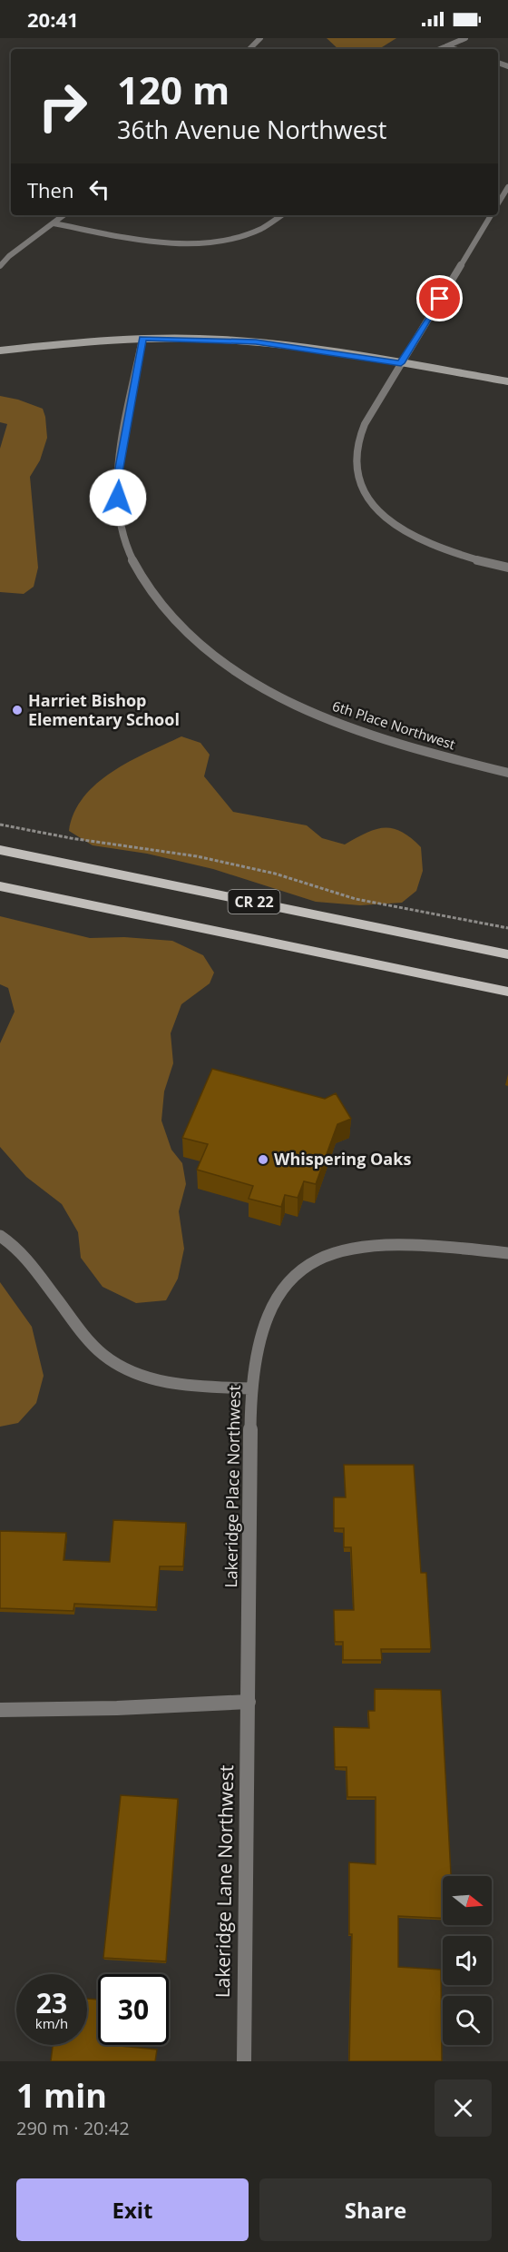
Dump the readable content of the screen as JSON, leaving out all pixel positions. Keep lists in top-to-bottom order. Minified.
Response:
{"streets":{"main road":["CR 22"],"street":["6th Place Northwest","Lakeridge Place Northwest","Lakeridge Lane Northwest"]},"crossings":[["Lakeridge Place Northwest","Lakeridge Lane Northwest"]],"places":["Harriet Bishop Elementary School","Whispering Oaks"],"north":"right","page":{"status":"20:41","turn":["120 m","36th Avenue Northwest"],"then":"Then","speed":"23 km/h","limit":"30","heading":["1 min","290 m · 20:42"],"buttons":["Exit","Share"]}}
